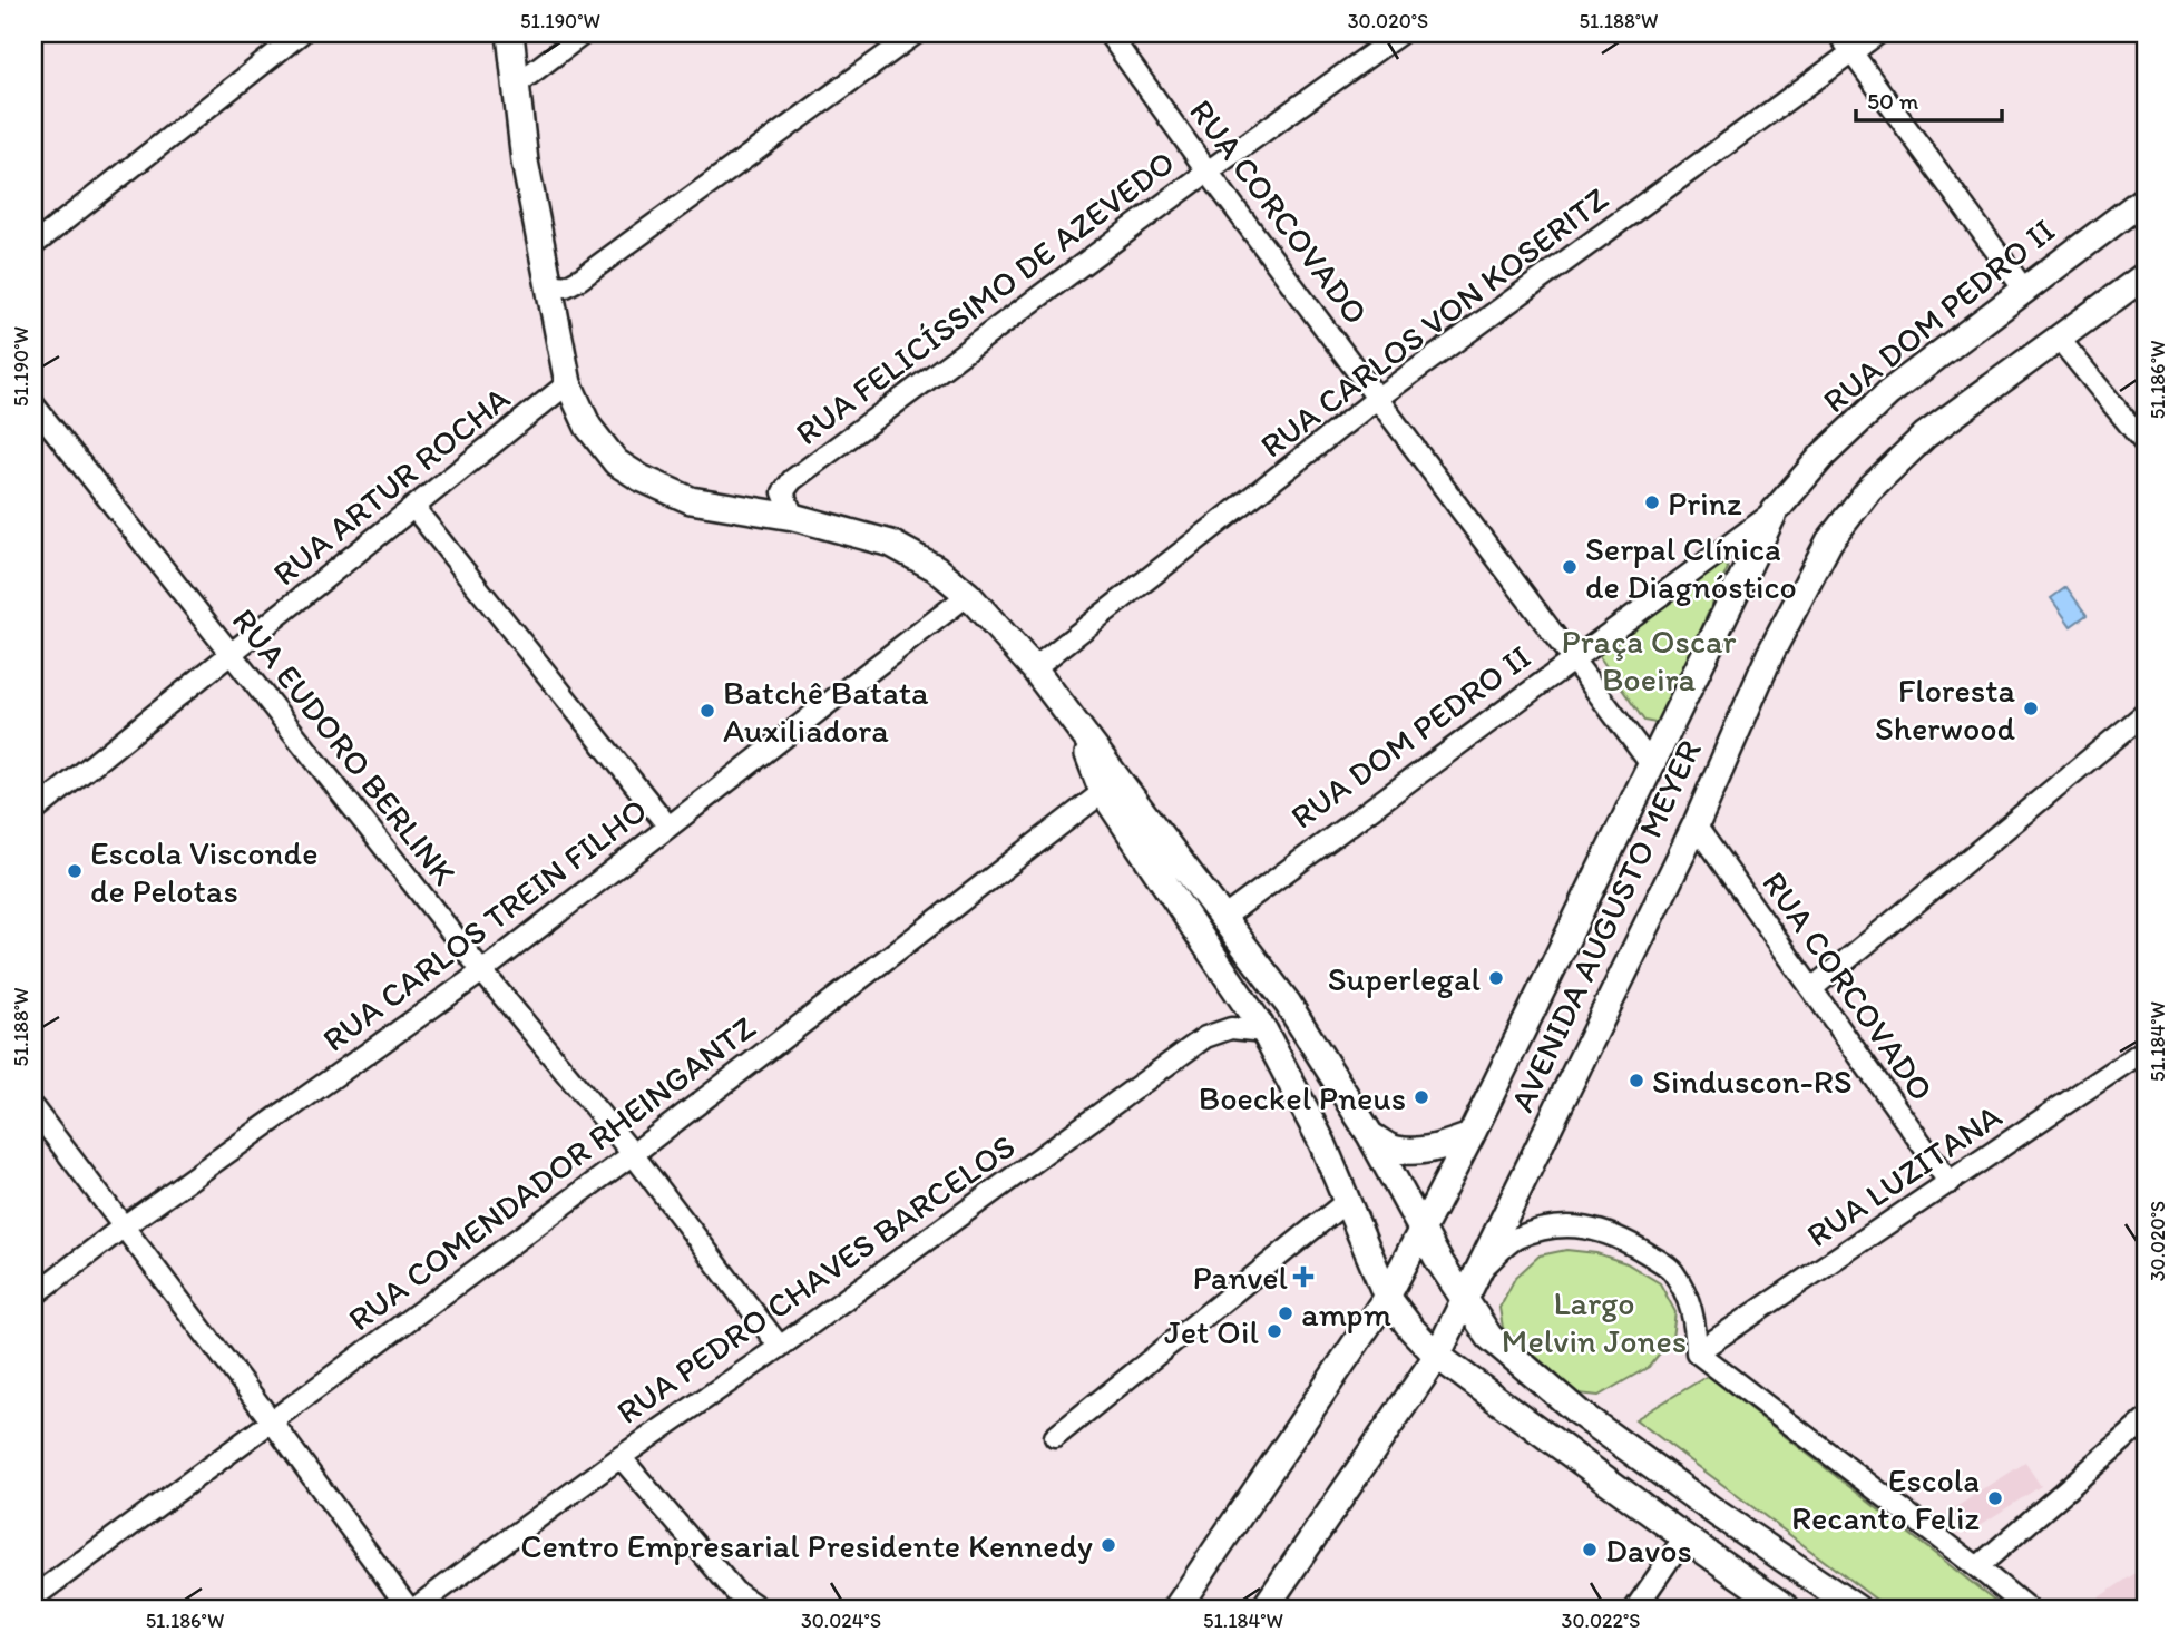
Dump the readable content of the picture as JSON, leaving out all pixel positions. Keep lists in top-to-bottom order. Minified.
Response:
{"streets":{"main road":["RUA DOM PEDRO II","AVENIDA AUGUSTO MEYER"],"street":["RUA CORCOVADO","RUA FELICÍSSIMO DE AZEVEDO","RUA CARLOS VON KOSERITZ","RUA ARTUR ROCHA","RUA EUDORO BERLINK","RUA CARLOS TREIN FILHO","RUA COMENDADOR RHEINGANTZ","RUA LUZITANA","RUA PEDRO CHAVES BARCELOS"]},"crossings":[["RUA CORCOVADO","RUA FELICÍSSIMO DE AZEVEDO"],["RUA CORCOVADO","RUA DOM PEDRO II"],["RUA CORCOVADO","RUA CARLOS VON KOSERITZ"],["RUA CORCOVADO","AVENIDA AUGUSTO MEYER"],["RUA CORCOVADO","RUA LUZITANA"],["RUA DOM PEDRO II","AVENIDA AUGUSTO MEYER"],["RUA ARTUR ROCHA","RUA EUDORO BERLINK"],["RUA EUDORO BERLINK","RUA CARLOS TREIN FILHO"],["RUA EUDORO BERLINK","RUA COMENDADOR RHEINGANTZ"],["RUA EUDORO BERLINK","RUA PEDRO CHAVES BARCELOS"]],"parks":["Praça Oscar Boeira","Largo Melvin Jones"],"places":{"other":["Prinz","Serpal Clínica de Diagnóstico","Floresta Sherwood","Batchê Batata Auxiliadora","Escola Visconde de Pelotas","Superlegal","Sinduscon-RS","Boeckel Pneus","ampm","Jet Oil","Escola Recanto Feliz","Centro Empresarial Presidente Kennedy","Davos"],"health":["Panvel"]},"scale_bar":"50 m","coordinates":["51.190°W","30.020°S","51.188°W","51.186°W","51.184°W","30.024°S","30.022°S"]}
